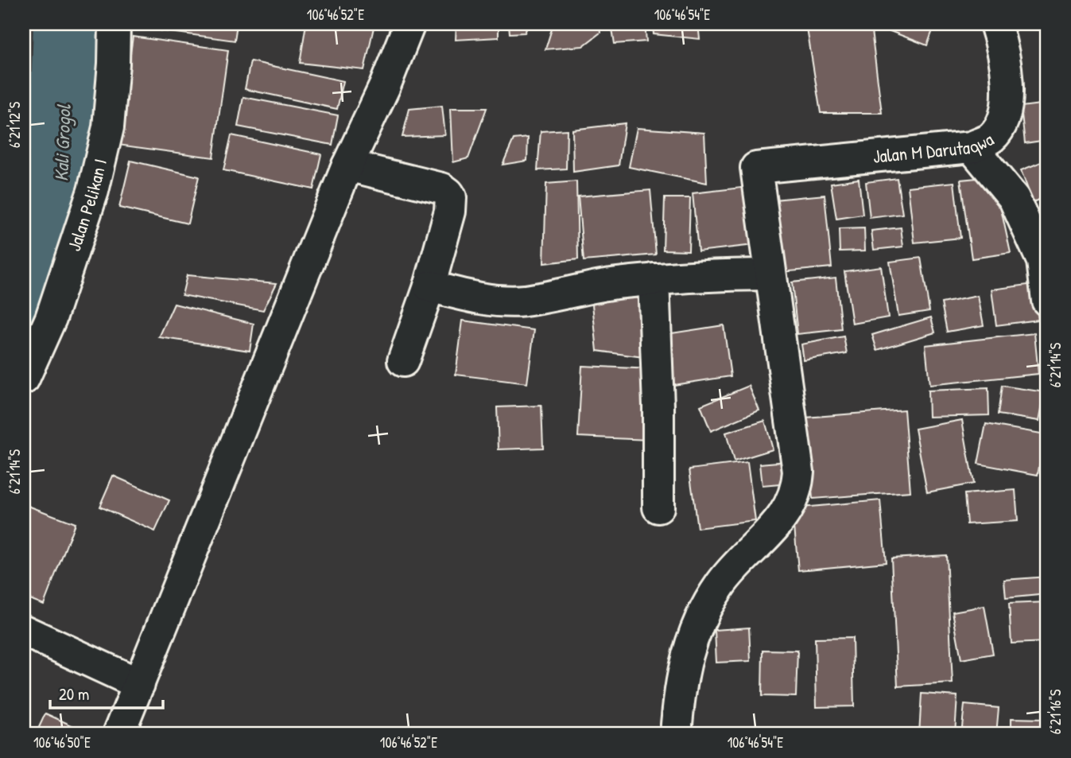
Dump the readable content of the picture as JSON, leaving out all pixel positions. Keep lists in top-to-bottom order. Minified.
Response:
{"streets":{"street":["Jalan M Darutaqwa","Jalan Pelikan I"]},"water":["Kali Grogol"],"scale_bar":"20 m","coordinates":["106°46'52\"E","106°46'54\"E","6°21'12\"S","6°21'14\"S","6°21'16\"S","106°46'50\"E"]}
